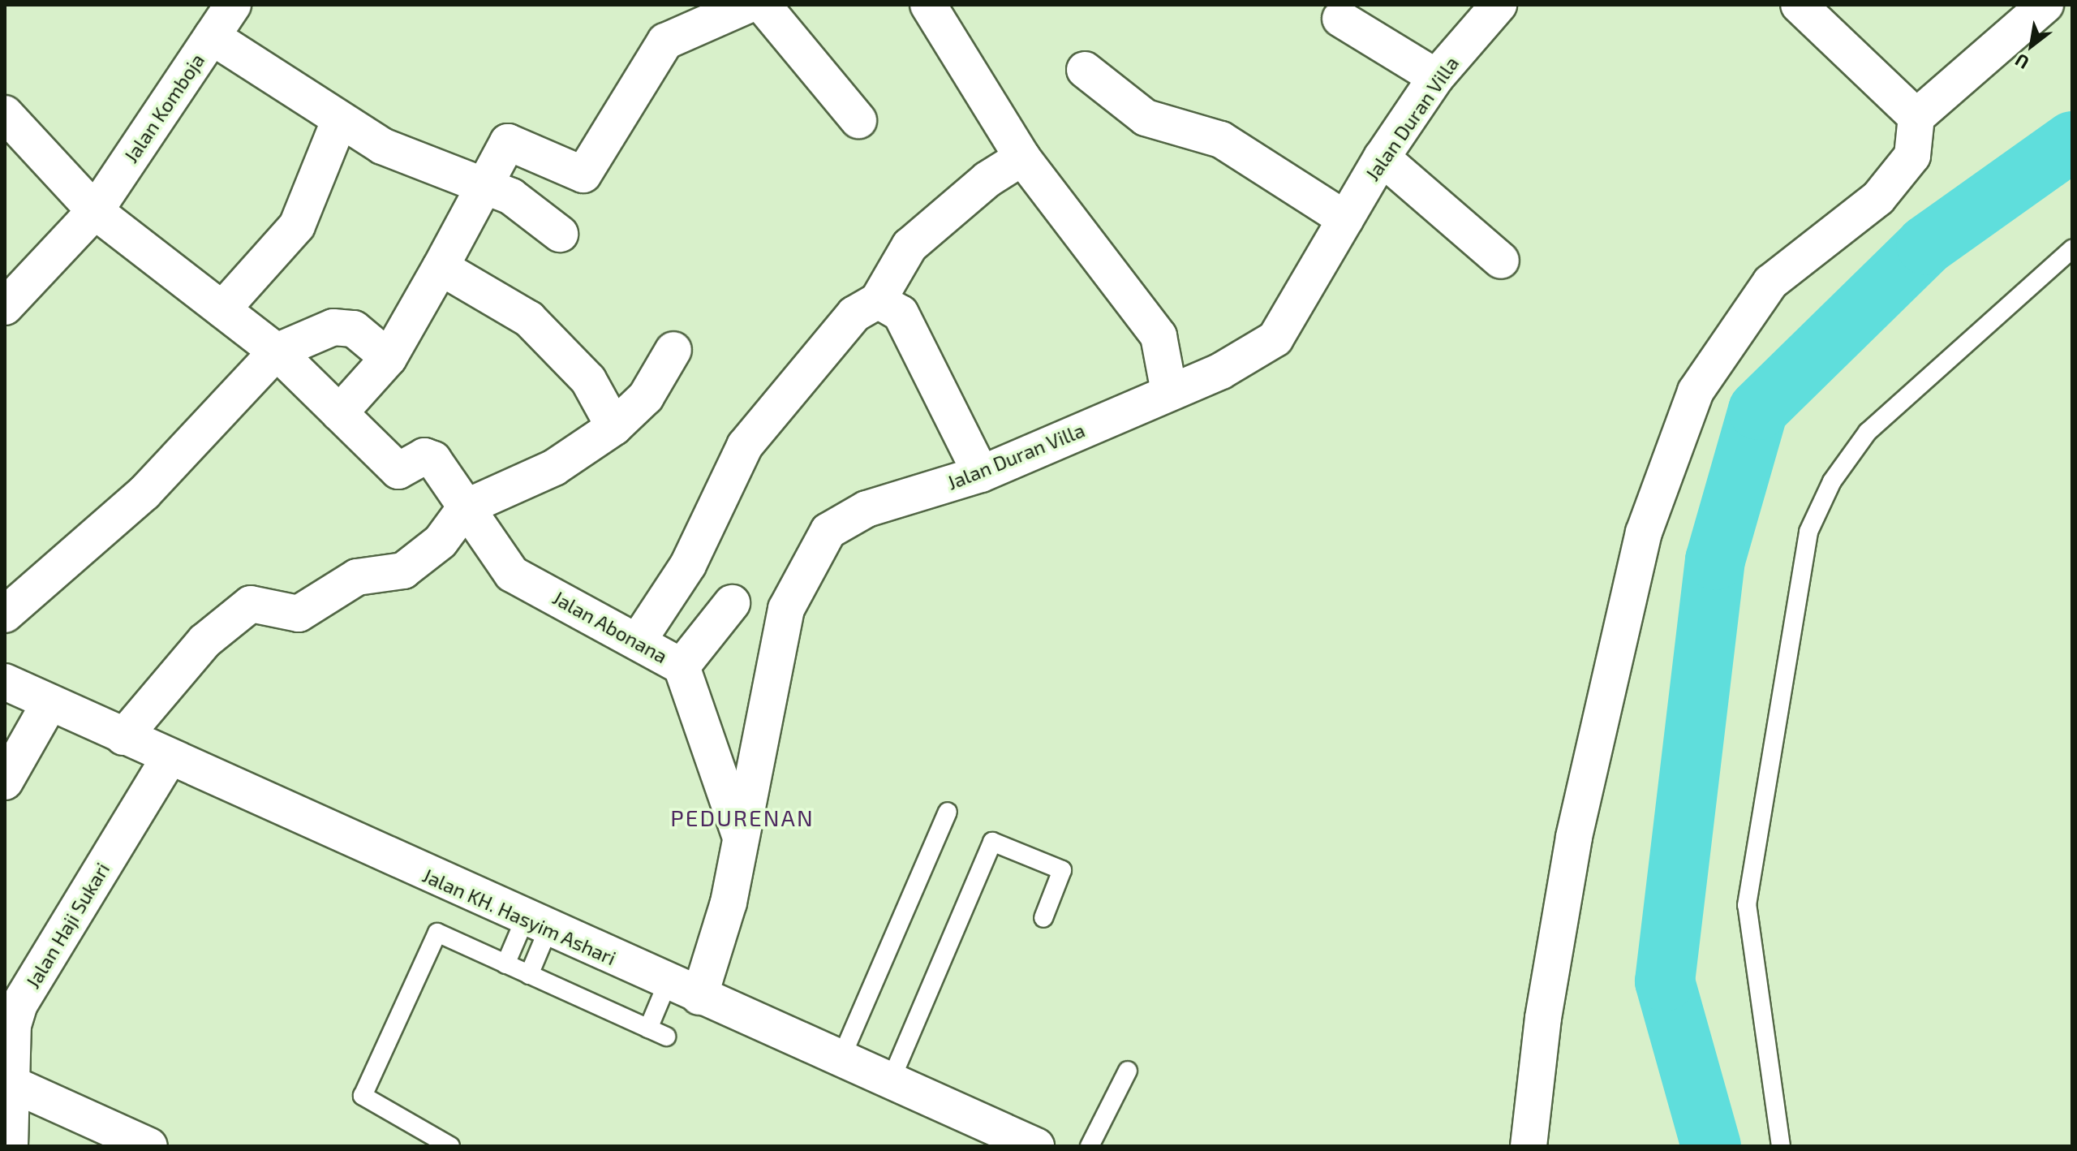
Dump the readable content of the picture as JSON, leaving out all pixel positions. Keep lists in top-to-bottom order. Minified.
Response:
{"streets":{"street":["Jalan Komboja","Jalan Duran Villa","Jalan Abonana","Jalan KH. Hasyim Ashari","Jalan Haji Sukari"]},"crossings":[["Jalan Duran Villa","Jalan Abonana"],["Jalan Duran Villa","Jalan KH. Hasyim Ashari"],["Jalan KH. Hasyim Ashari","Jalan Haji Sukari"]],"districts":["PEDURENAN"],"north":"bottom left"}
